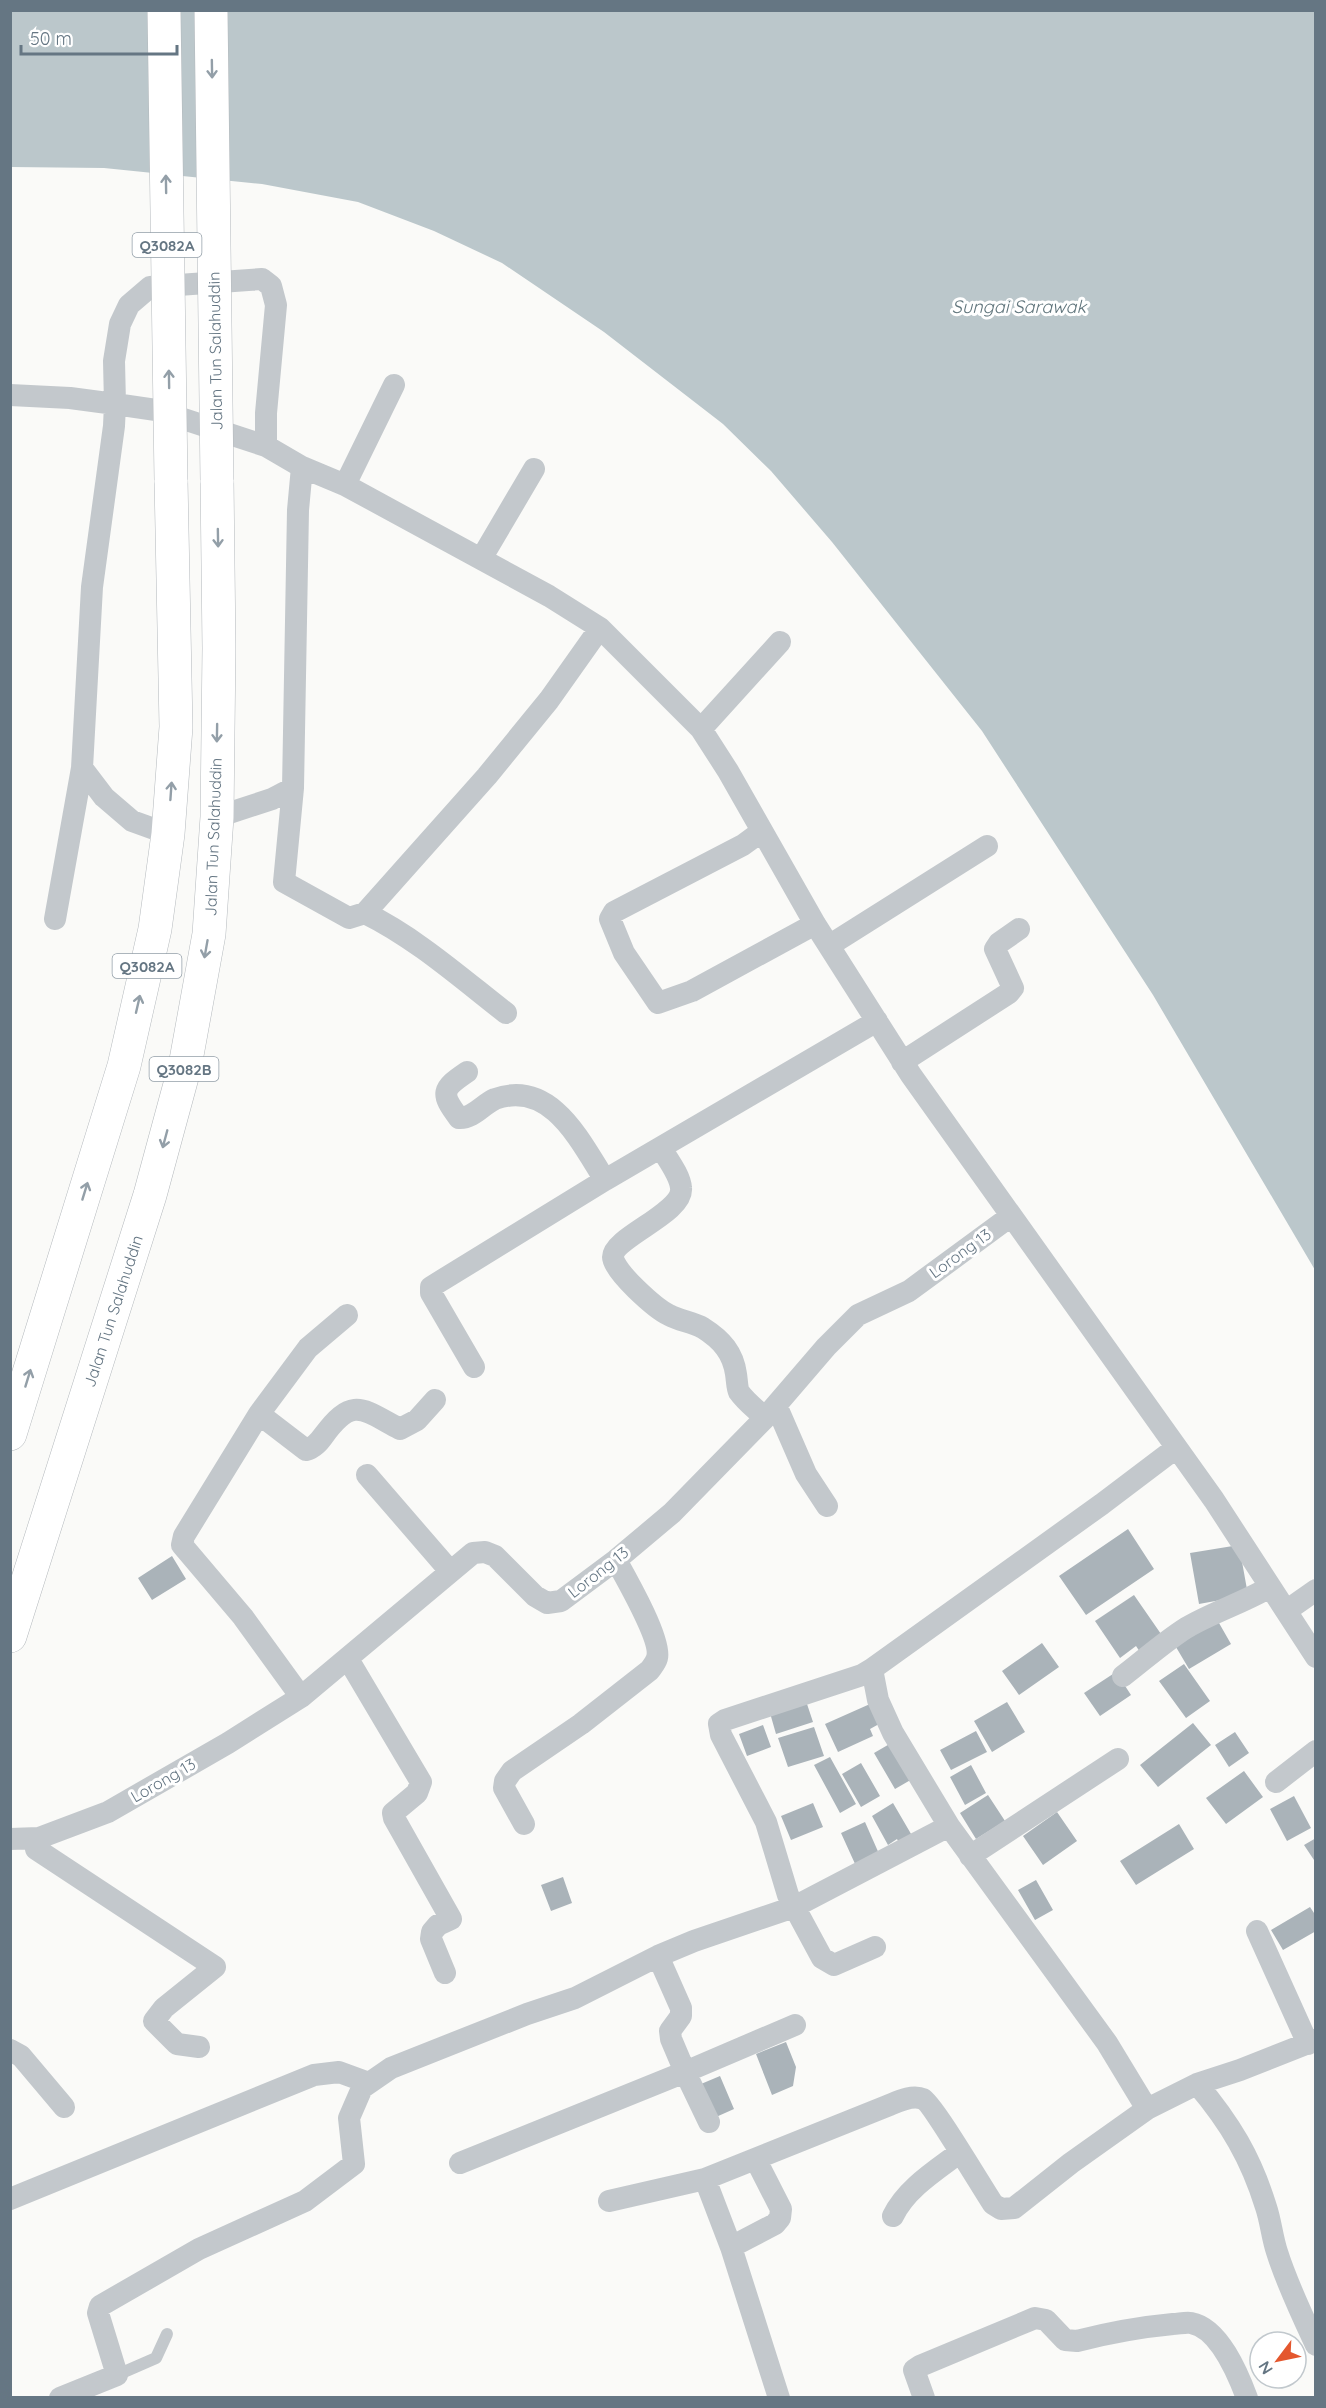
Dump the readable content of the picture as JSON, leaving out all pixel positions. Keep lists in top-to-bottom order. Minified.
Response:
{"streets":{"highway":["Q3082A","Jalan Tun Salahuddin","Q3082B"],"street":["Lorong 13"]},"water":["Sungai Sarawak"],"scale_bar":"50 m","north":"bottom left"}
